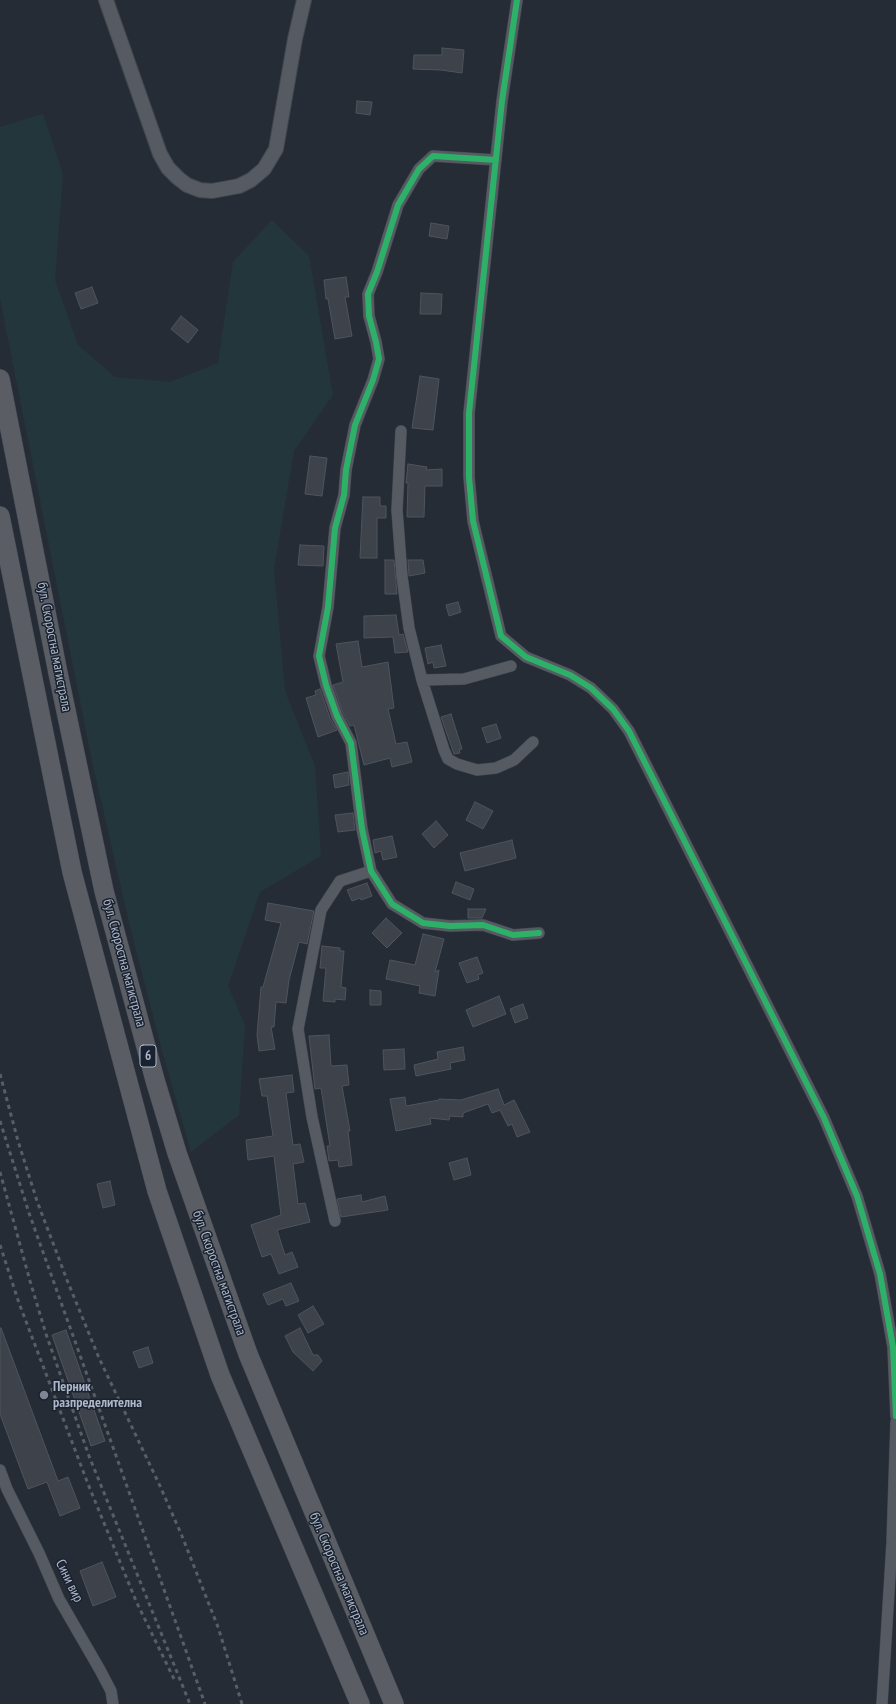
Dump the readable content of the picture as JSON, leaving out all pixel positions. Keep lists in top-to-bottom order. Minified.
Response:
{"streets":{"highway":["бул. Скоростна магистрала","6"],"street":["Сини вир"]},"places":["Перник разпределителна"]}
